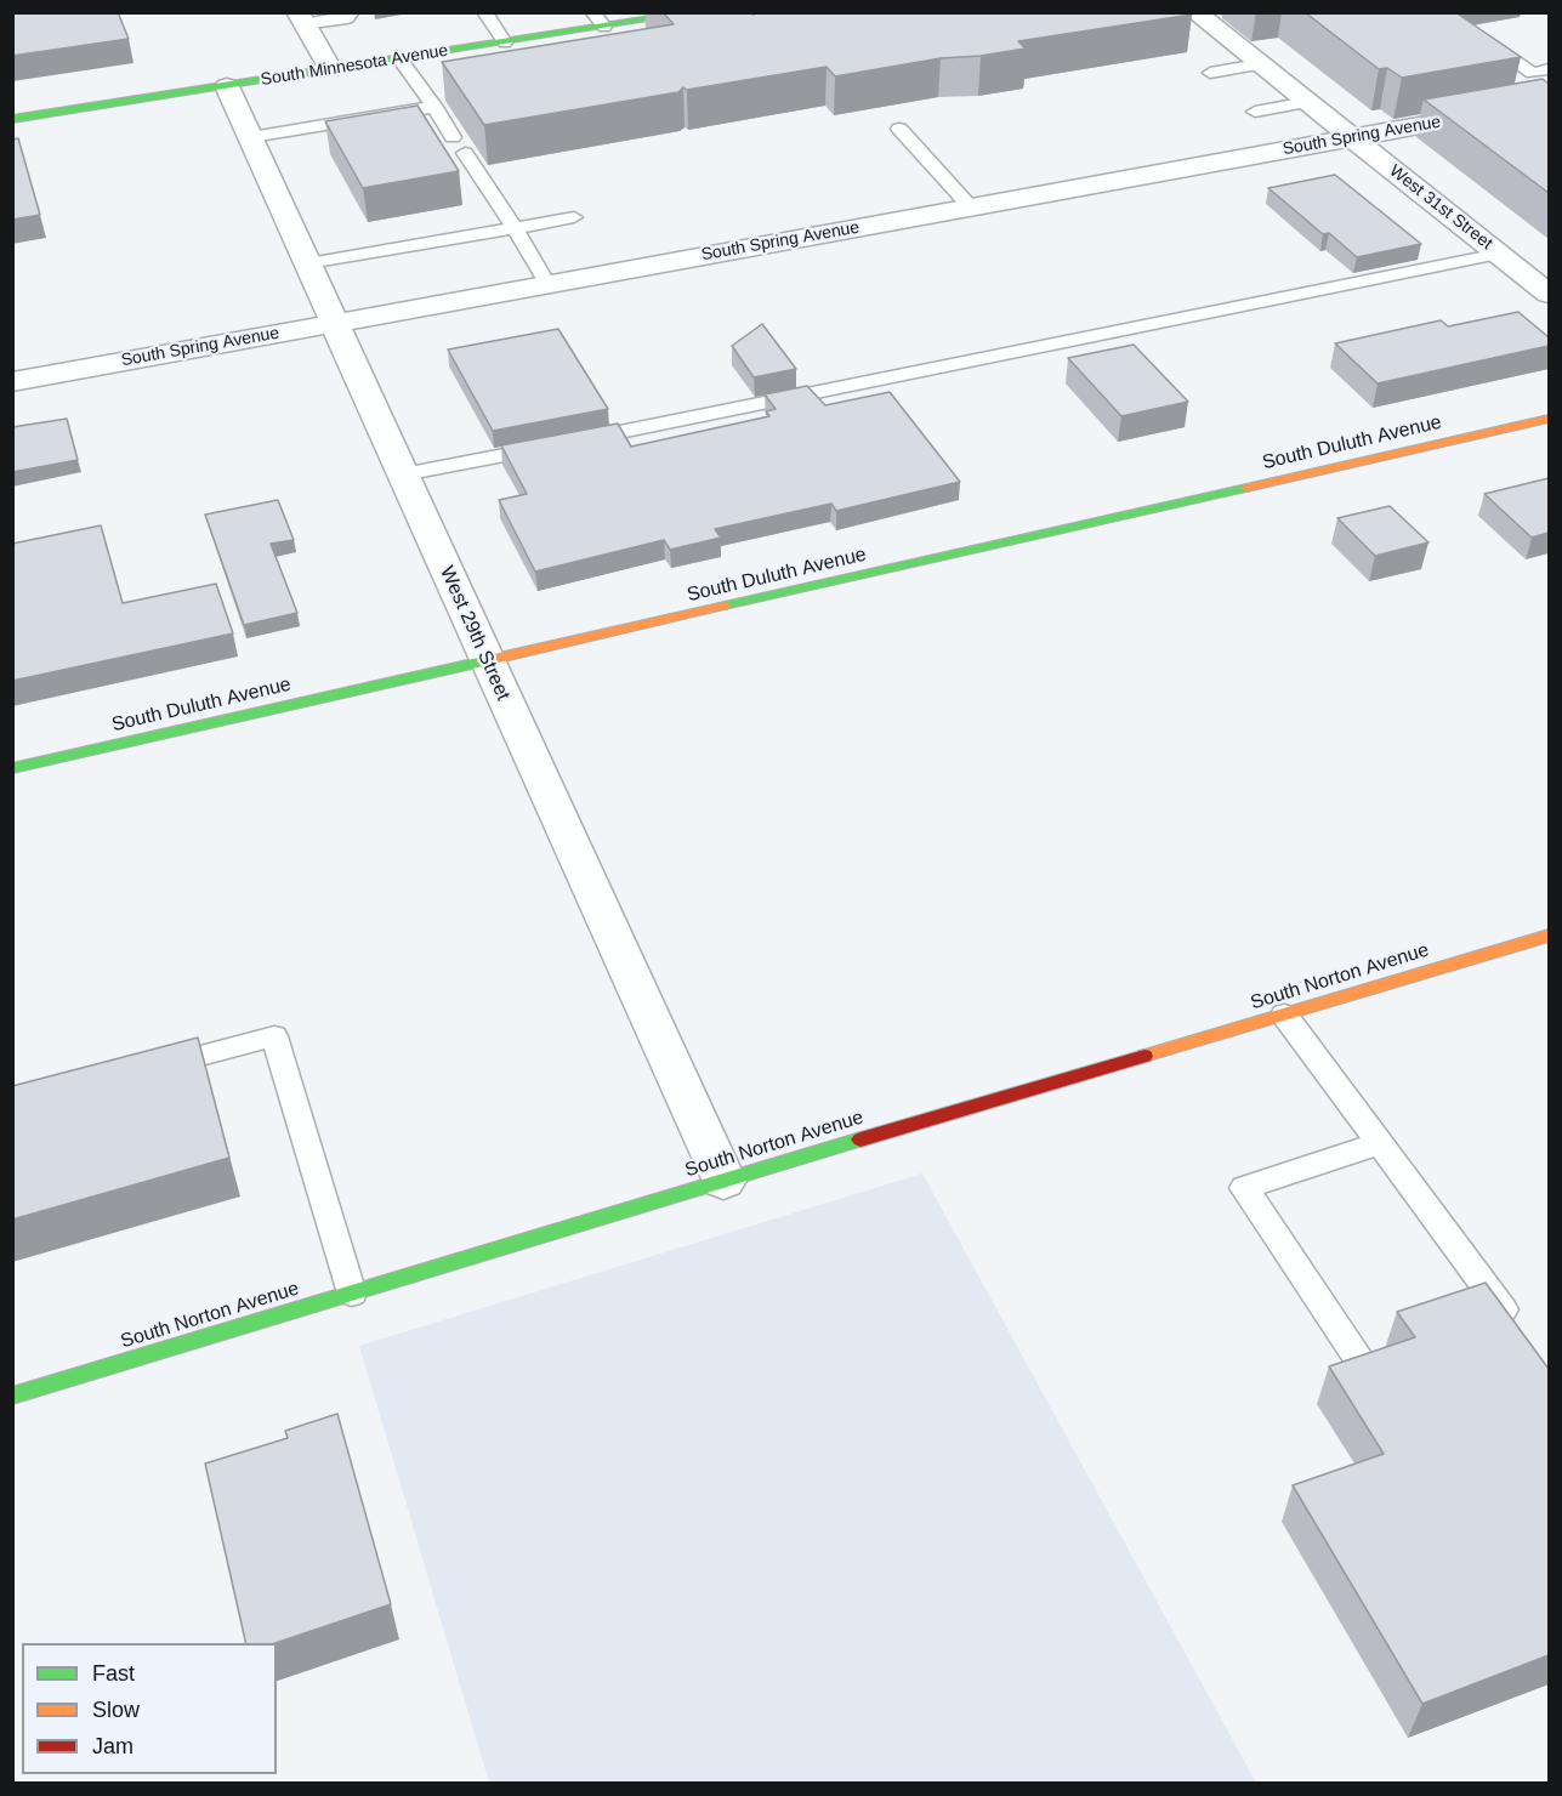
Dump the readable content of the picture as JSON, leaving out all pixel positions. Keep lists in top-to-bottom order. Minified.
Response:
{"streets":{"street":["South Minnesota Avenue","South Spring Avenue","West 31st Street","South Duluth Avenue","West 29th Street","South Norton Avenue"]},"crossings":[["South Minnesota Avenue","West 29th Street"],["South Spring Avenue","West 31st Street"],["South Spring Avenue","West 29th Street"],["South Duluth Avenue","West 29th Street"],["West 29th Street","South Norton Avenue"]],"legend":["Fast","Slow","Jam"]}
